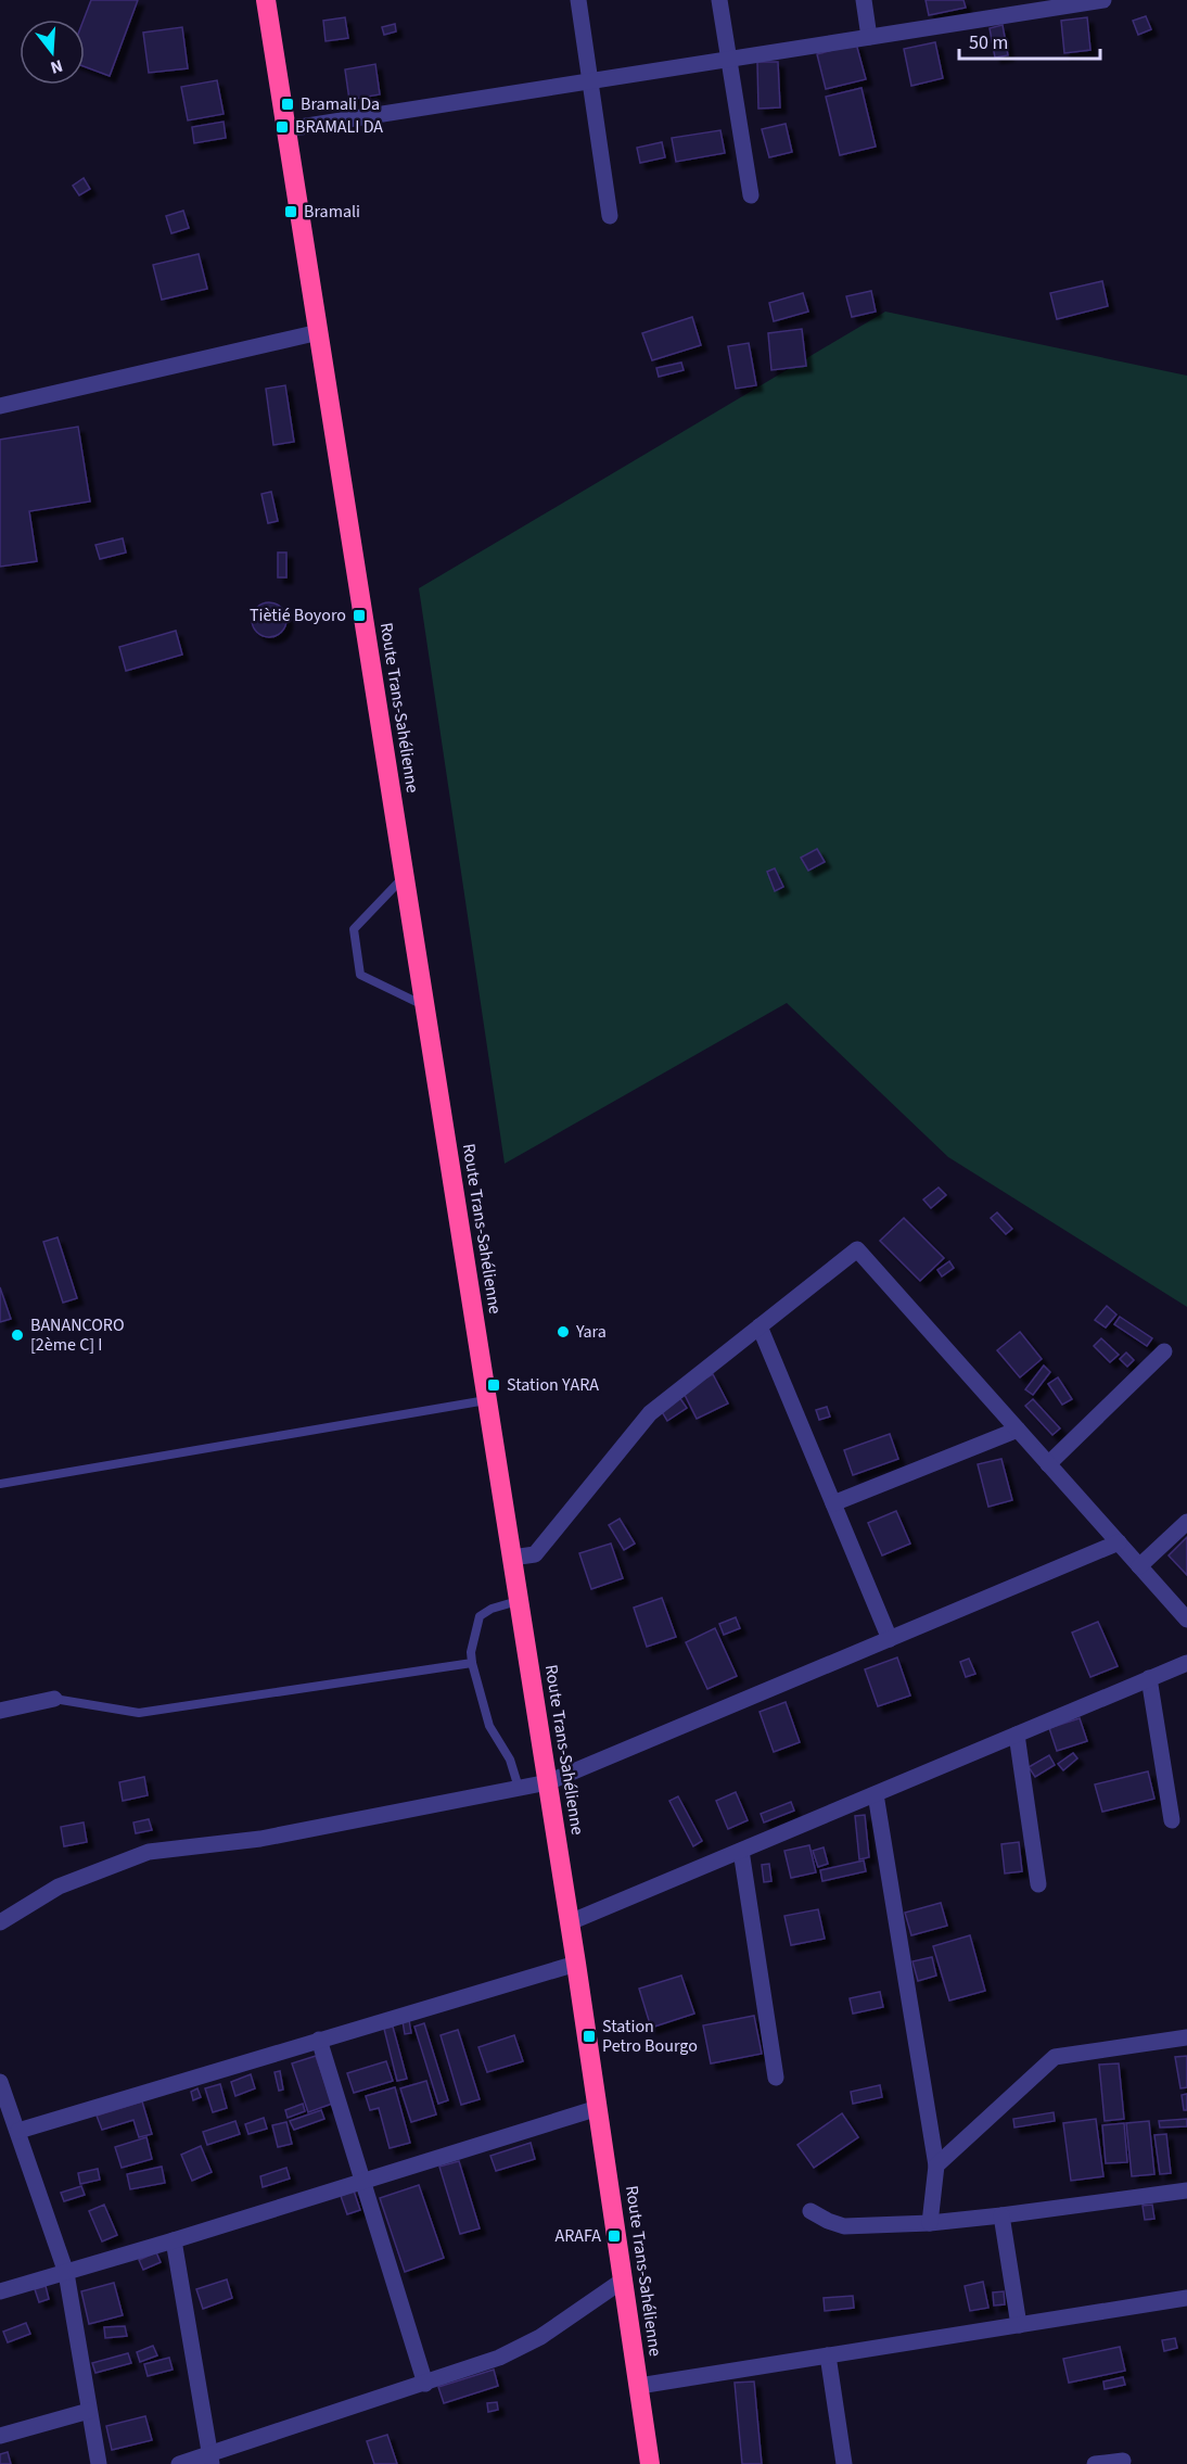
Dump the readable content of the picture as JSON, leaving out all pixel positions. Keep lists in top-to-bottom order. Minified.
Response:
{"streets":{"highway":["Route Trans-Sahélienne"]},"places":{"transit":["Bramali Da","BRAMALI DA","Bramali","Tiètié Boyoro","Station YARA","Station Petro Bourgo","ARAFA"],"other":["Yara","BANANCORO [2ème C] I"]},"scale_bar":"50 m","north":"bottom"}
